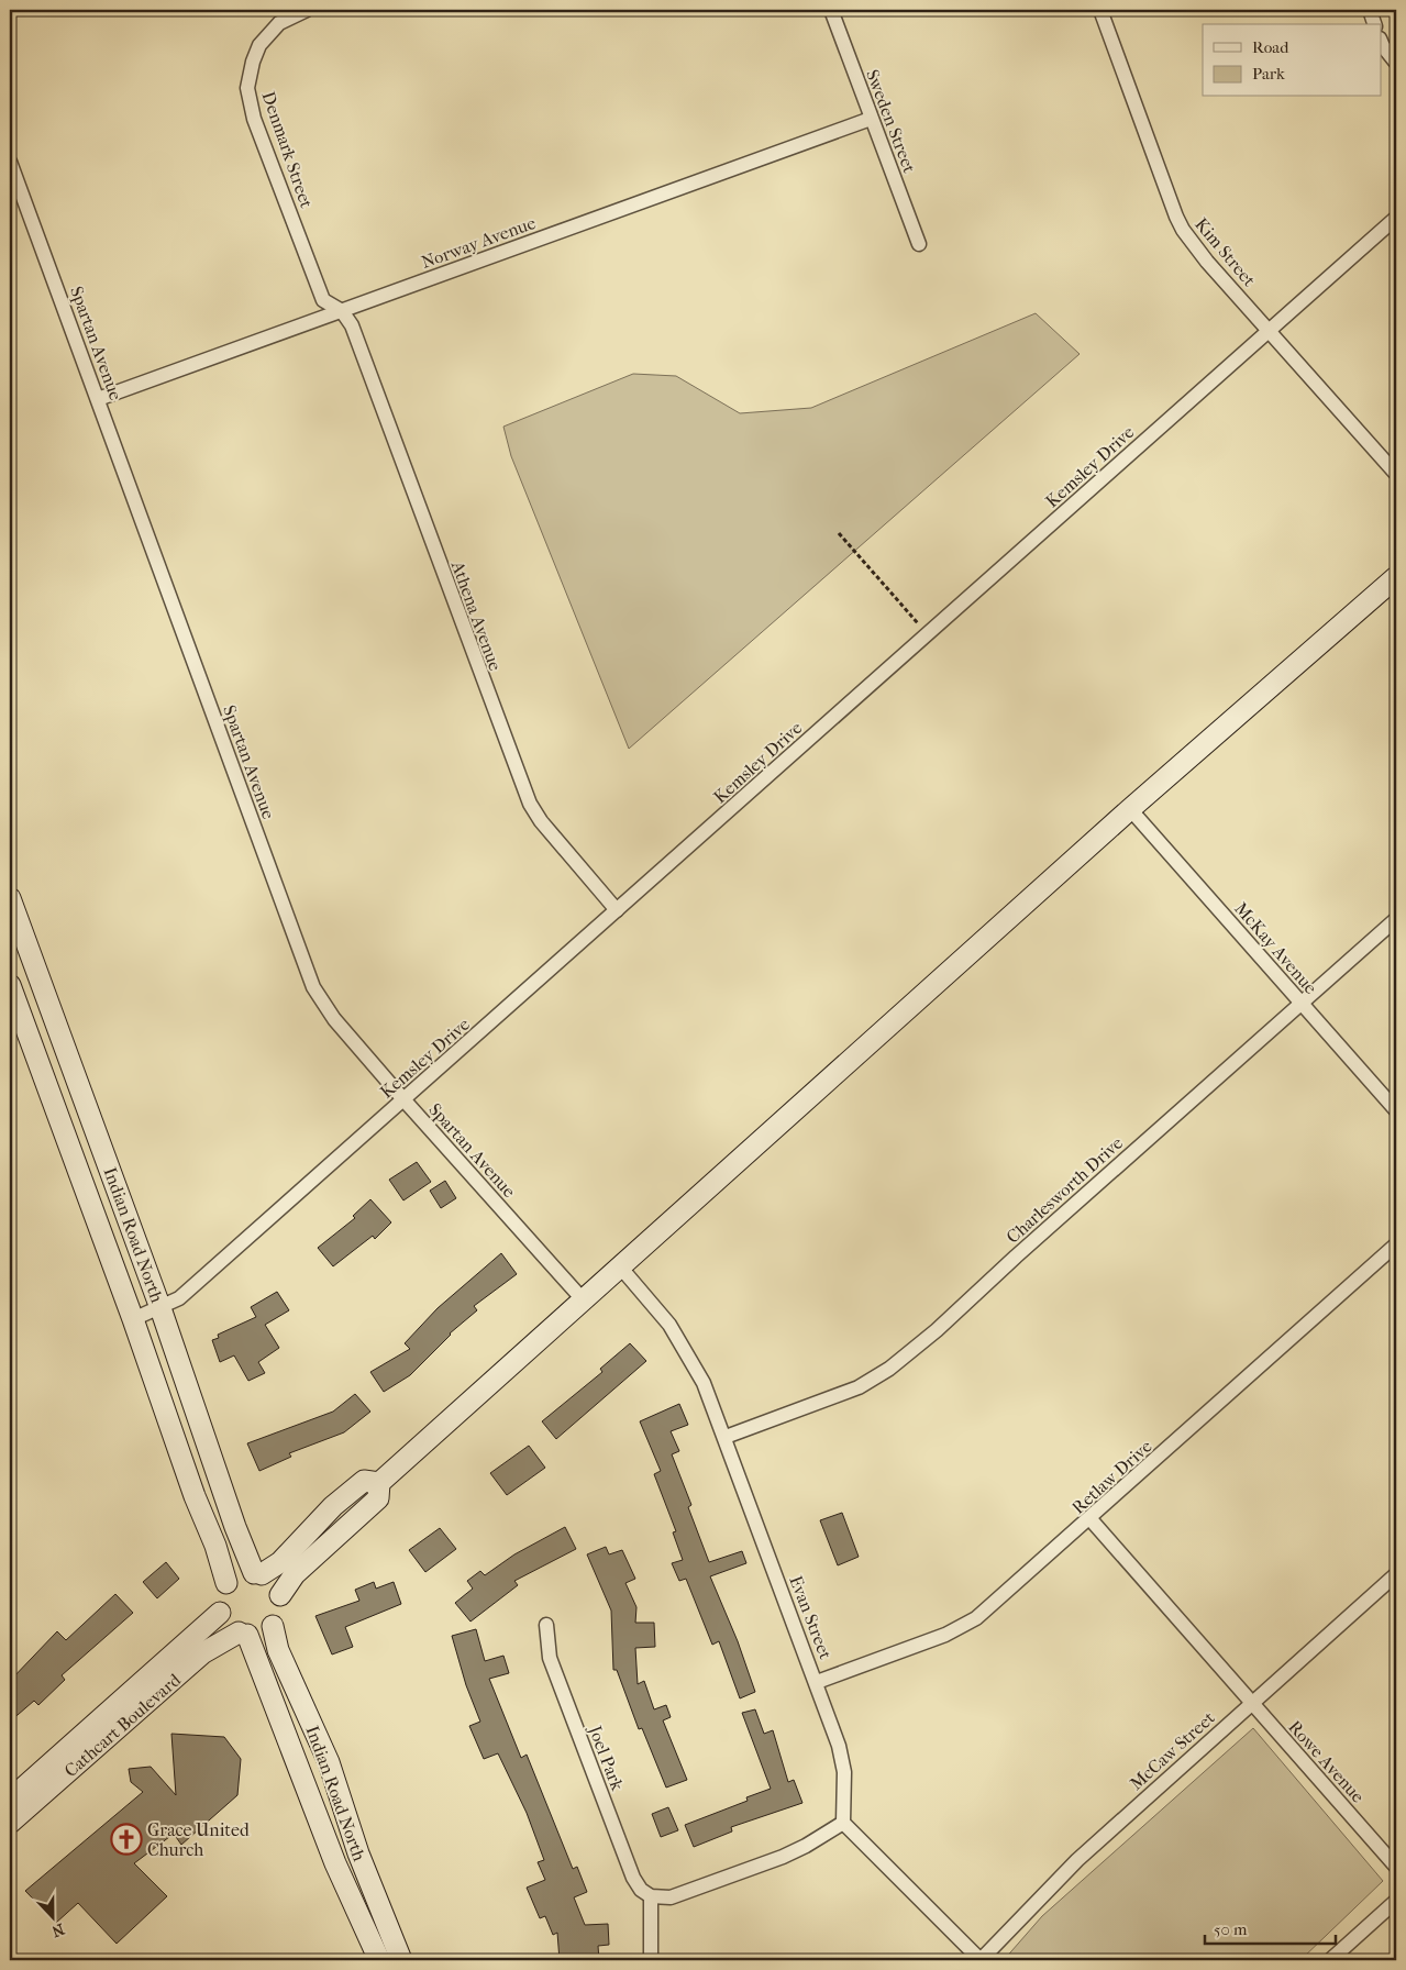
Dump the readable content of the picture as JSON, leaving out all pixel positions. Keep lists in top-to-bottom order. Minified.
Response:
{"streets":{"main road":["Indian Road North","Cathcart Boulevard"],"street":["Sweden Street","Denmark Street","Norway Avenue","Kim Street","Spartan Avenue","Kemsley Drive","Athena Avenue","McKay Avenue","Charlesworth Drive","Retlaw Drive","Evan Street","McCaw Street","Joel Park","Rowe Avenue"]},"crossings":[["Sweden Street","Norway Avenue"],["Denmark Street","Norway Avenue"],["Denmark Street","Athena Avenue"],["Norway Avenue","Spartan Avenue"],["Norway Avenue","Athena Avenue"],["Kim Street","Kemsley Drive"],["Spartan Avenue","Kemsley Drive"],["Kemsley Drive","Athena Avenue"],["Kemsley Drive","Indian Road North"],["McKay Avenue","Charlesworth Drive"],["Charlesworth Drive","Evan Street"],["Indian Road North","Cathcart Boulevard"],["Retlaw Drive","Evan Street"],["Retlaw Drive","Rowe Avenue"],["McCaw Street","Rowe Avenue"]],"places":{"church":["Grace United Church"]},"legend":["Road","Park"],"scale_bar":"50 m","north":"bottom"}
